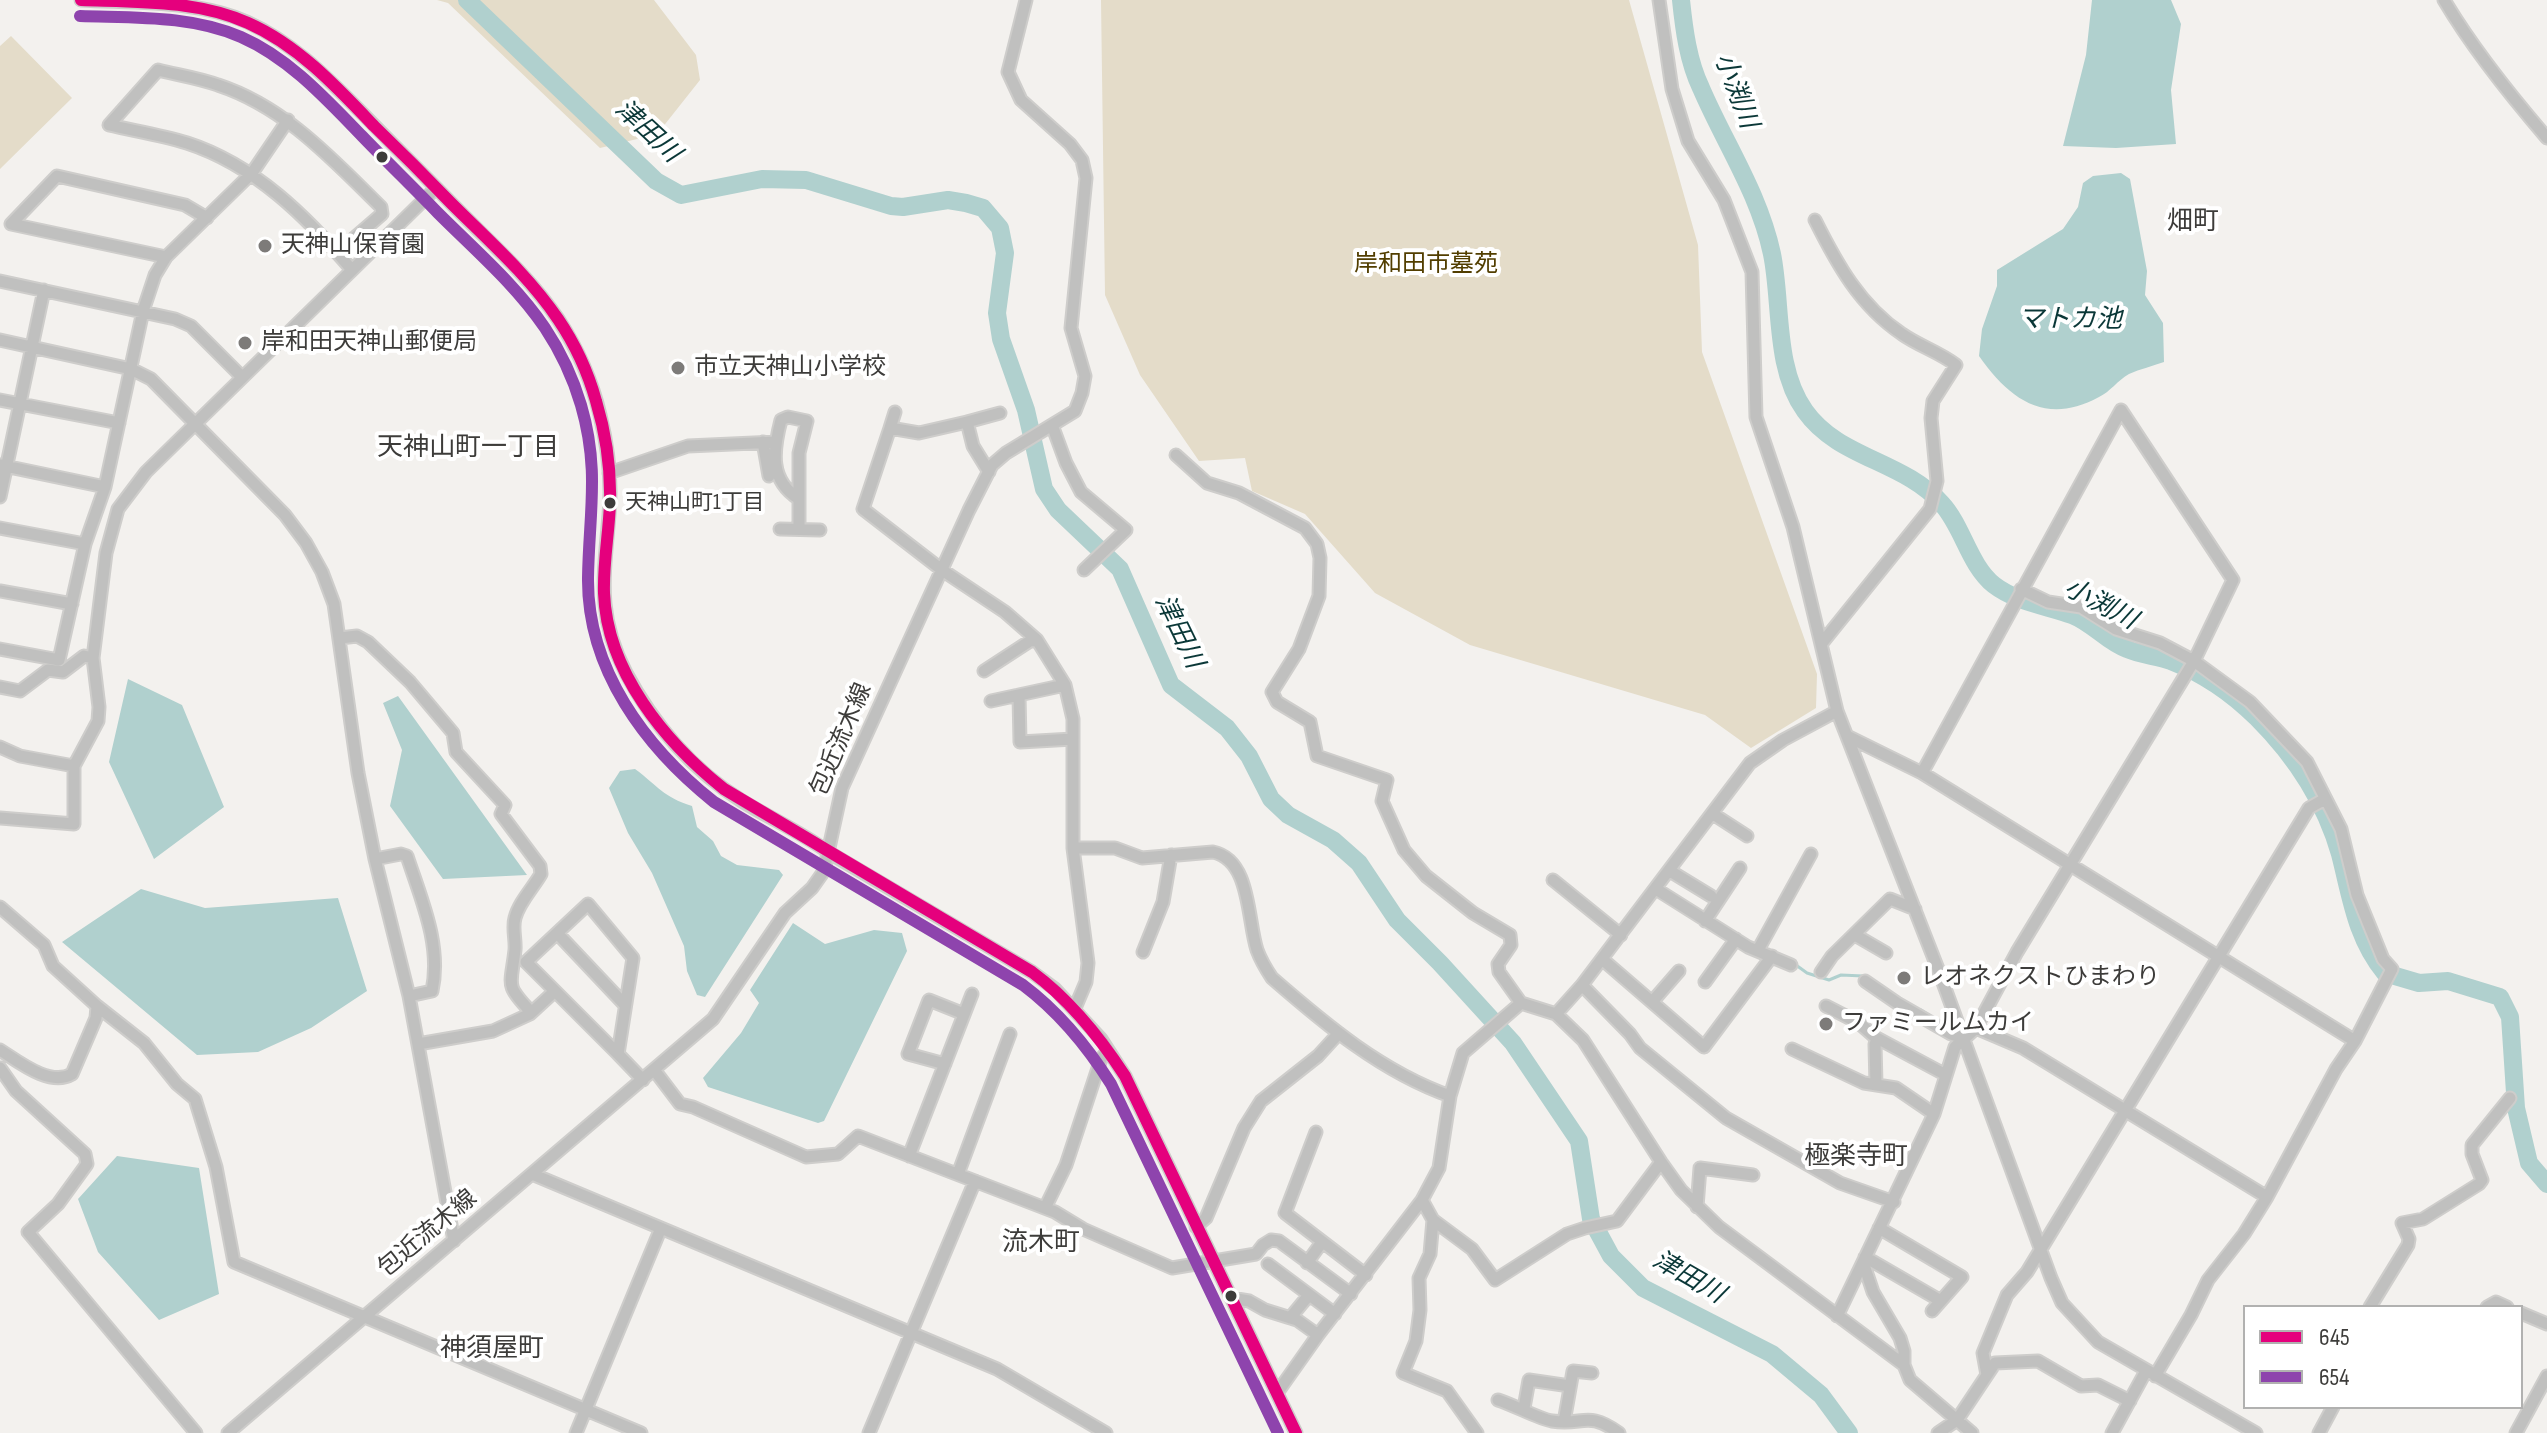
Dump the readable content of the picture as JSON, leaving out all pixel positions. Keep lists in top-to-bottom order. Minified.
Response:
{"streets":{"street":["包近流木線"]},"districts":["畑町","天神山町一丁目","極楽寺町","流木町","神須屋町"],"water":["小渕川","津田川","マトカ池"],"parks":["岸和田市墓苑"],"places":["天神山保育園","岸和田天神山郵便局","市立天神山小学校","天神山町1丁目","レオネクストひまわり","ファミールムカイ"],"lines":["transit line 645","transit line 654"],"legend":["645","654"]}
